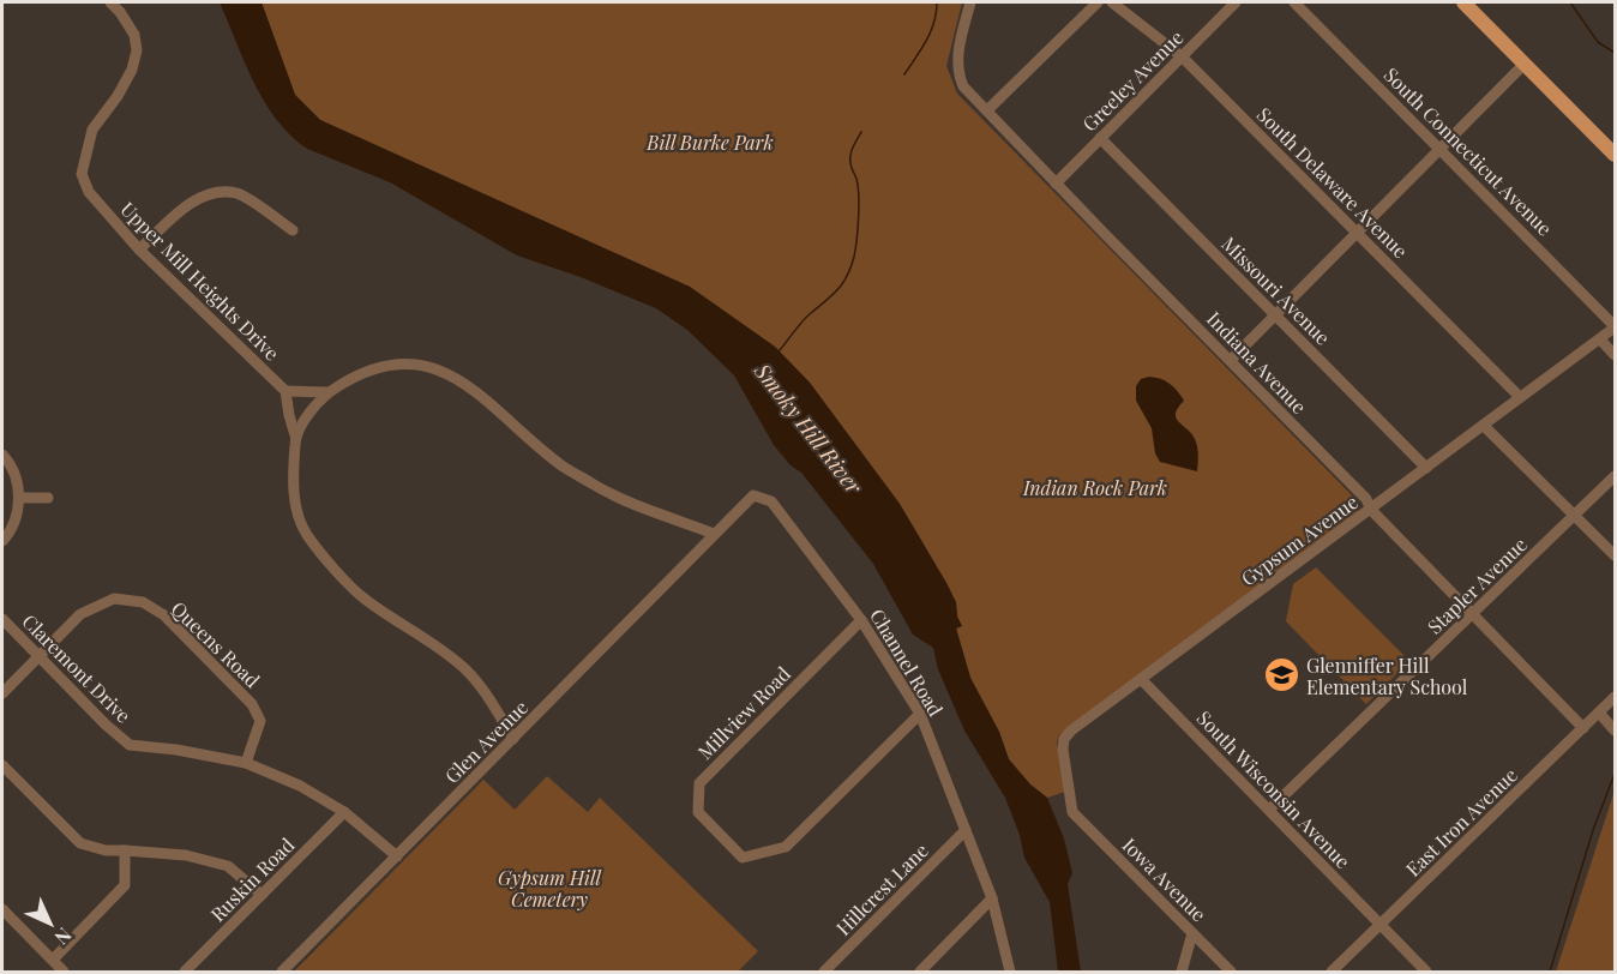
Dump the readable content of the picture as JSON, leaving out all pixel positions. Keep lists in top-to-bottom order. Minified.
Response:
{"streets":{"street":["Greeley Avenue","South Connecticut Avenue","South Delaware Avenue","Upper Mill Heights Drive","Missouri Avenue","Indiana Avenue","Gypsum Avenue","Stapler Avenue","Queens Road","Channel Road","Claremont Drive","Millview Road","Glen Avenue","South Wisconsin Avenue","East Iron Avenue","Ruskin Road","Iowa Avenue","Hillcrest Lane"]},"crossings":[["Greeley Avenue","South Delaware Avenue"],["Greeley Avenue","Missouri Avenue"],["Greeley Avenue","Indiana Avenue"],["South Connecticut Avenue","Gypsum Avenue"],["South Delaware Avenue","Gypsum Avenue"],["Missouri Avenue","Gypsum Avenue"],["Indiana Avenue","Gypsum Avenue"],["Indiana Avenue","Stapler Avenue"],["Indiana Avenue","East Iron Avenue"],["Gypsum Avenue","South Wisconsin Avenue"],["Gypsum Avenue","Iowa Avenue"],["Stapler Avenue","South Wisconsin Avenue"],["Queens Road","Claremont Drive"],["Channel Road","Millview Road"],["Channel Road","Glen Avenue"],["Channel Road","Hillcrest Lane"],["Claremont Drive","Glen Avenue"],["Claremont Drive","Ruskin Road"],["South Wisconsin Avenue","East Iron Avenue"]],"water":["Smoky Hill River"],"parks":["Bill Burke Park","Indian Rock Park","Gypsum Hill Cemetery"],"places":{"school or university":["Glenniffer Hill Elementary School"]},"north":"bottom right"}
